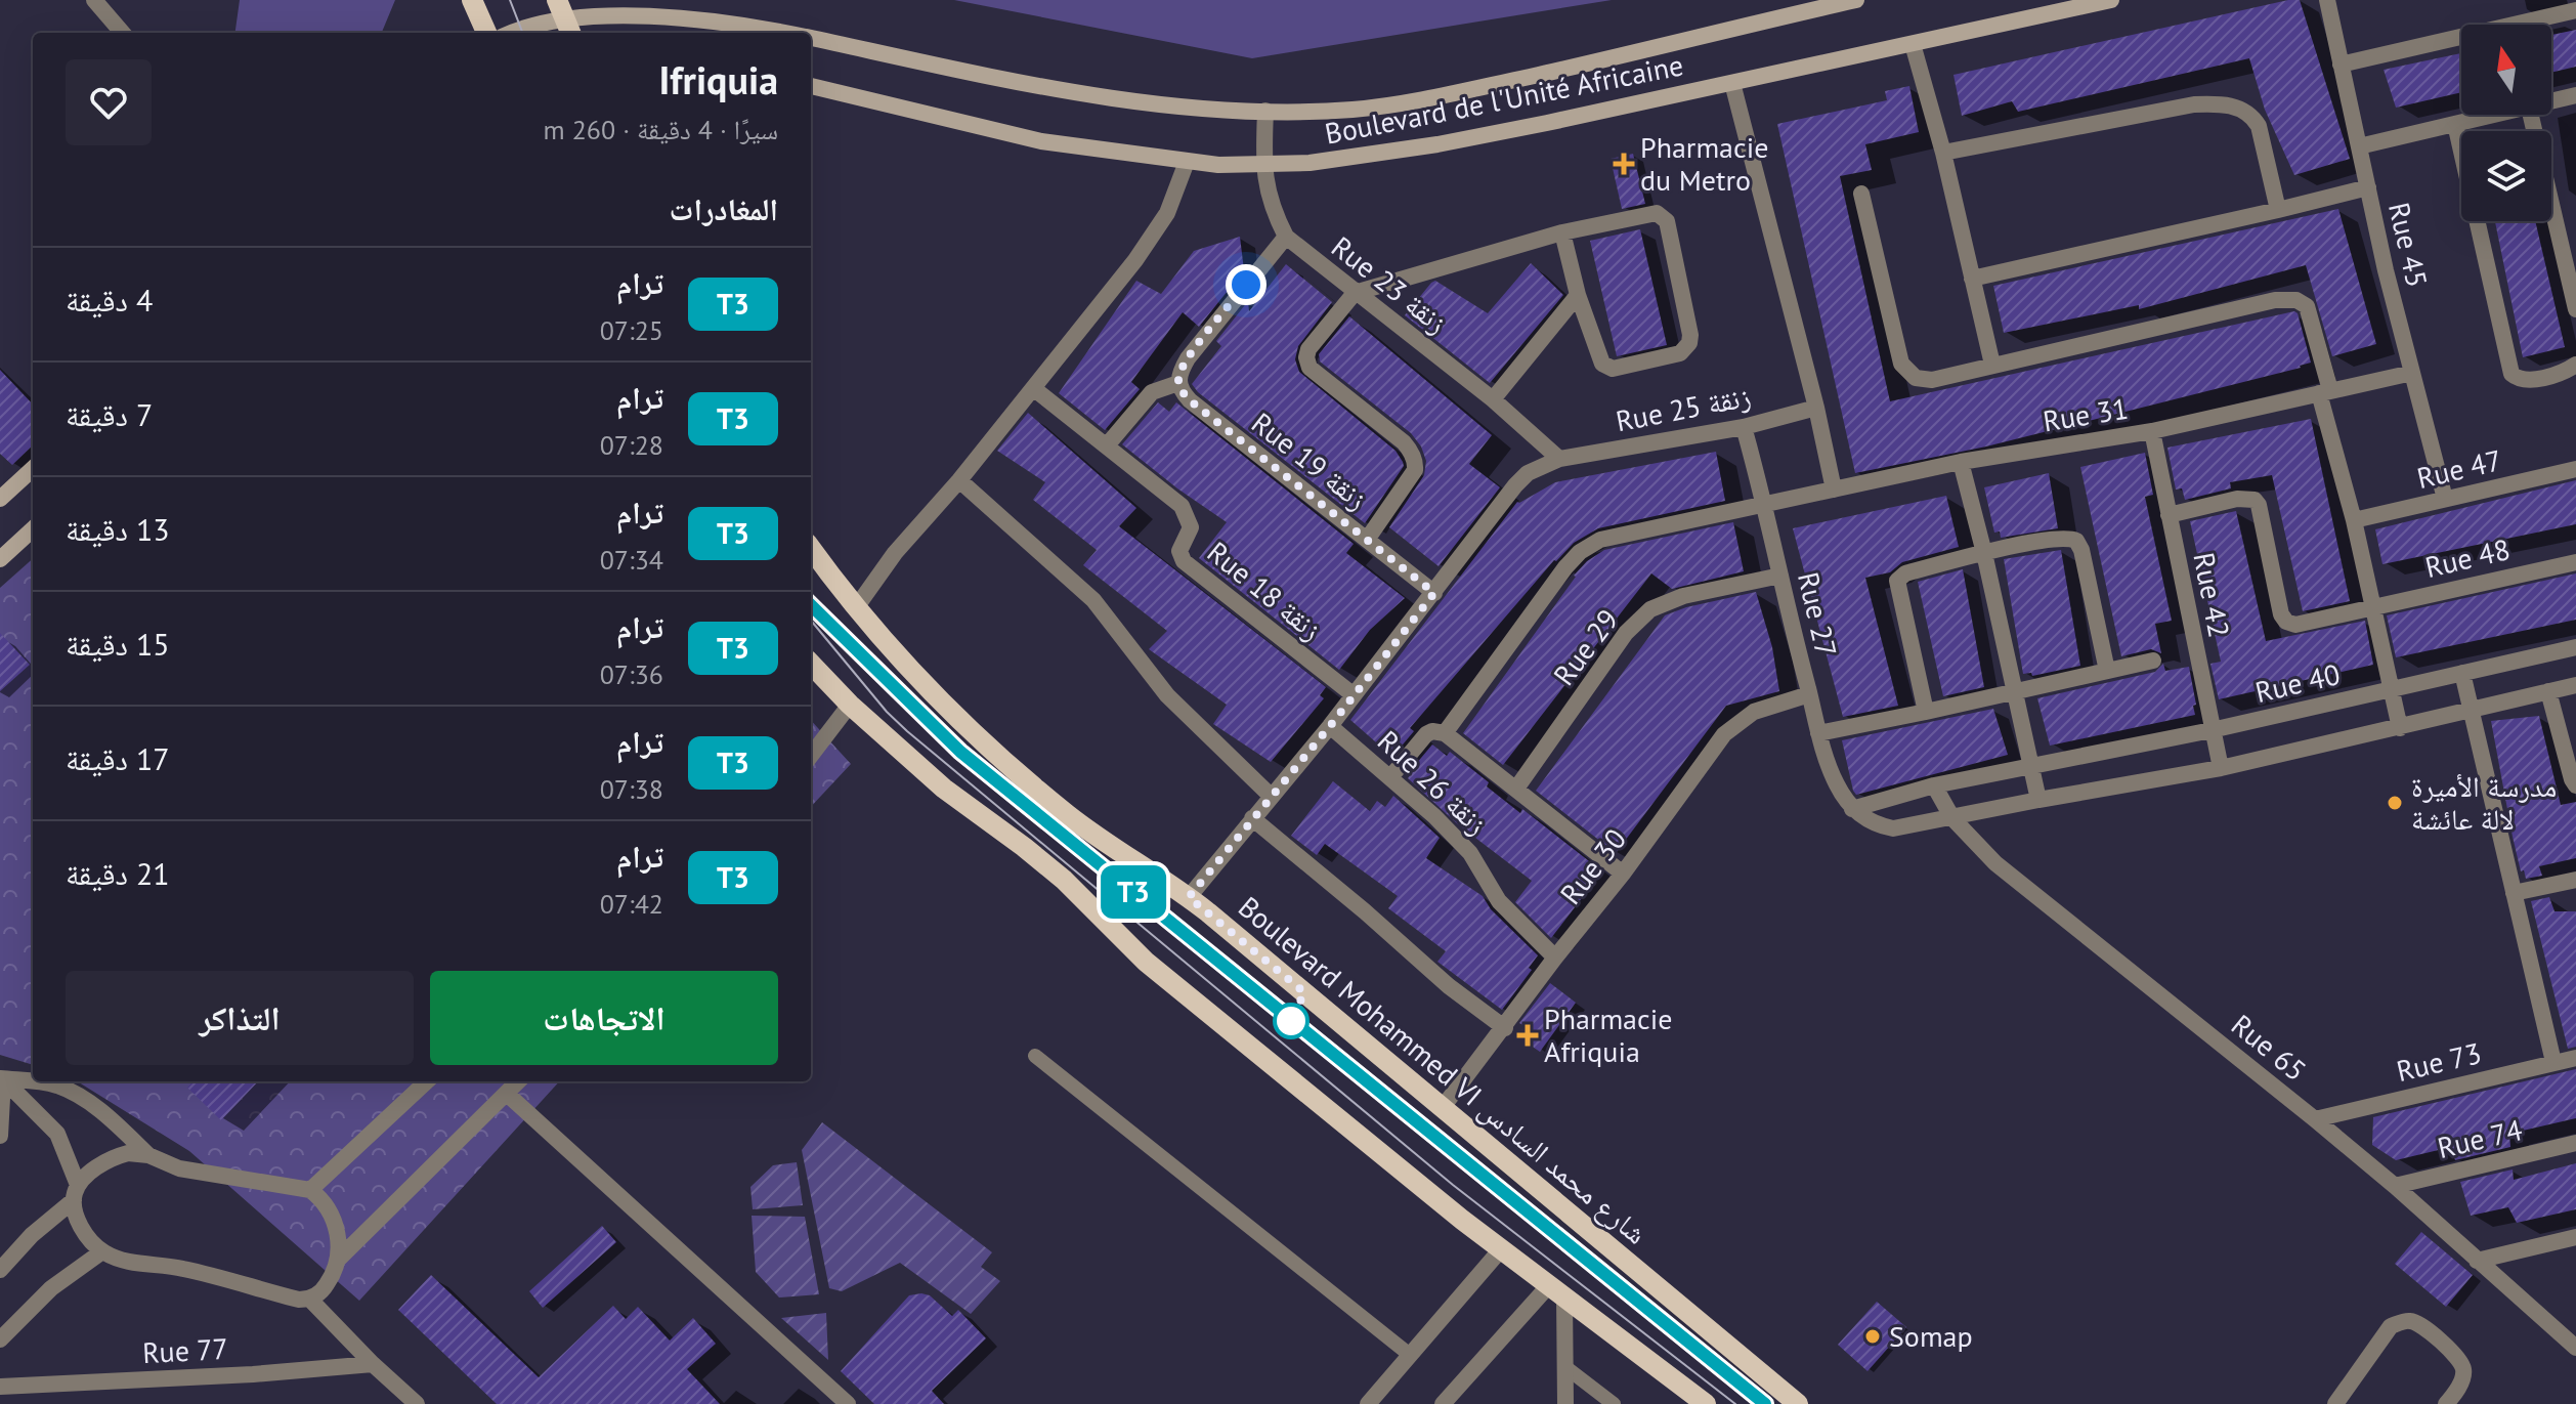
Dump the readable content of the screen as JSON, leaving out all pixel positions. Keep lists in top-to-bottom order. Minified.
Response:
{"streets":{"main road":["Boulevard de l'Unité Africaine","Boulevard Mohammed VI شارع محمد السادس"],"street":["Rue 45","Rue 23 زنقة","Rue 25 زنقة","Rue 31","Rue 19 زنقة","Rue 47","Rue 48","Rue 18 زنقة","Rue 42","Rue 27","Rue 29","Rue 40","Rue 26 زنقة","Rue 30","Rue 65","Rue 73","Rue 74","Rue 77"]},"crossings":[["Boulevard de l'Unité Africaine","Rue 23 زنقة"],["Rue 45","Rue 31"],["Rue 45","Rue 47"],["Rue 23 زنقة","Rue 25 زنقة"],["Rue 25 زنقة","Rue 19 زنقة"],["Rue 25 زنقة","Rue 18 زنقة"],["Rue 25 زنقة","Rue 27"],["Rue 25 زنقة","Rue 26 زنقة"],["Rue 25 زنقة","Boulevard Mohammed VI شارع محمد السادس"],["Rue 31","Rue 42"],["Rue 31","Rue 27"],["Rue 48","Rue 42"],["Rue 42","Rue 40"],["Rue 27","Rue 29"],["Rue 27","Rue 40"],["Rue 27","Rue 30"],["Rue 40","Rue 65"],["Rue 26 زنقة","Rue 30"],["Rue 30","Boulevard Mohammed VI شارع محمد السادس"],["Rue 65","Rue 73"],["Rue 65","Rue 74"]],"places":{"health":["Pharmacie du Metro","Pharmacie Afriquia"],"other":["مدرسة الأميرة لالة عائشة","Somap"]},"lines":["tram line T3"],"north":"top","page":{"on_map":"T3","heading":[["Ifriquia","سيرًا · 4 دقيقة · 260 m"],"المغادرات"],"list":[{"mark":"T3","name":"ترام","note":"07:25","value":"4 دقيقة"},{"mark":"T3","name":"ترام","note":"07:28","value":"7 دقيقة"},{"mark":"T3","name":"ترام","note":"07:34","value":"13 دقيقة"},{"mark":"T3","name":"ترام","note":"07:36","value":"15 دقيقة"},{"mark":"T3","name":"ترام","note":"07:38","value":"17 دقيقة"},{"mark":"T3","name":"ترام","note":"07:42","value":"21 دقيقة"}],"buttons":["الاتجاهات","التذاكر"]}}
